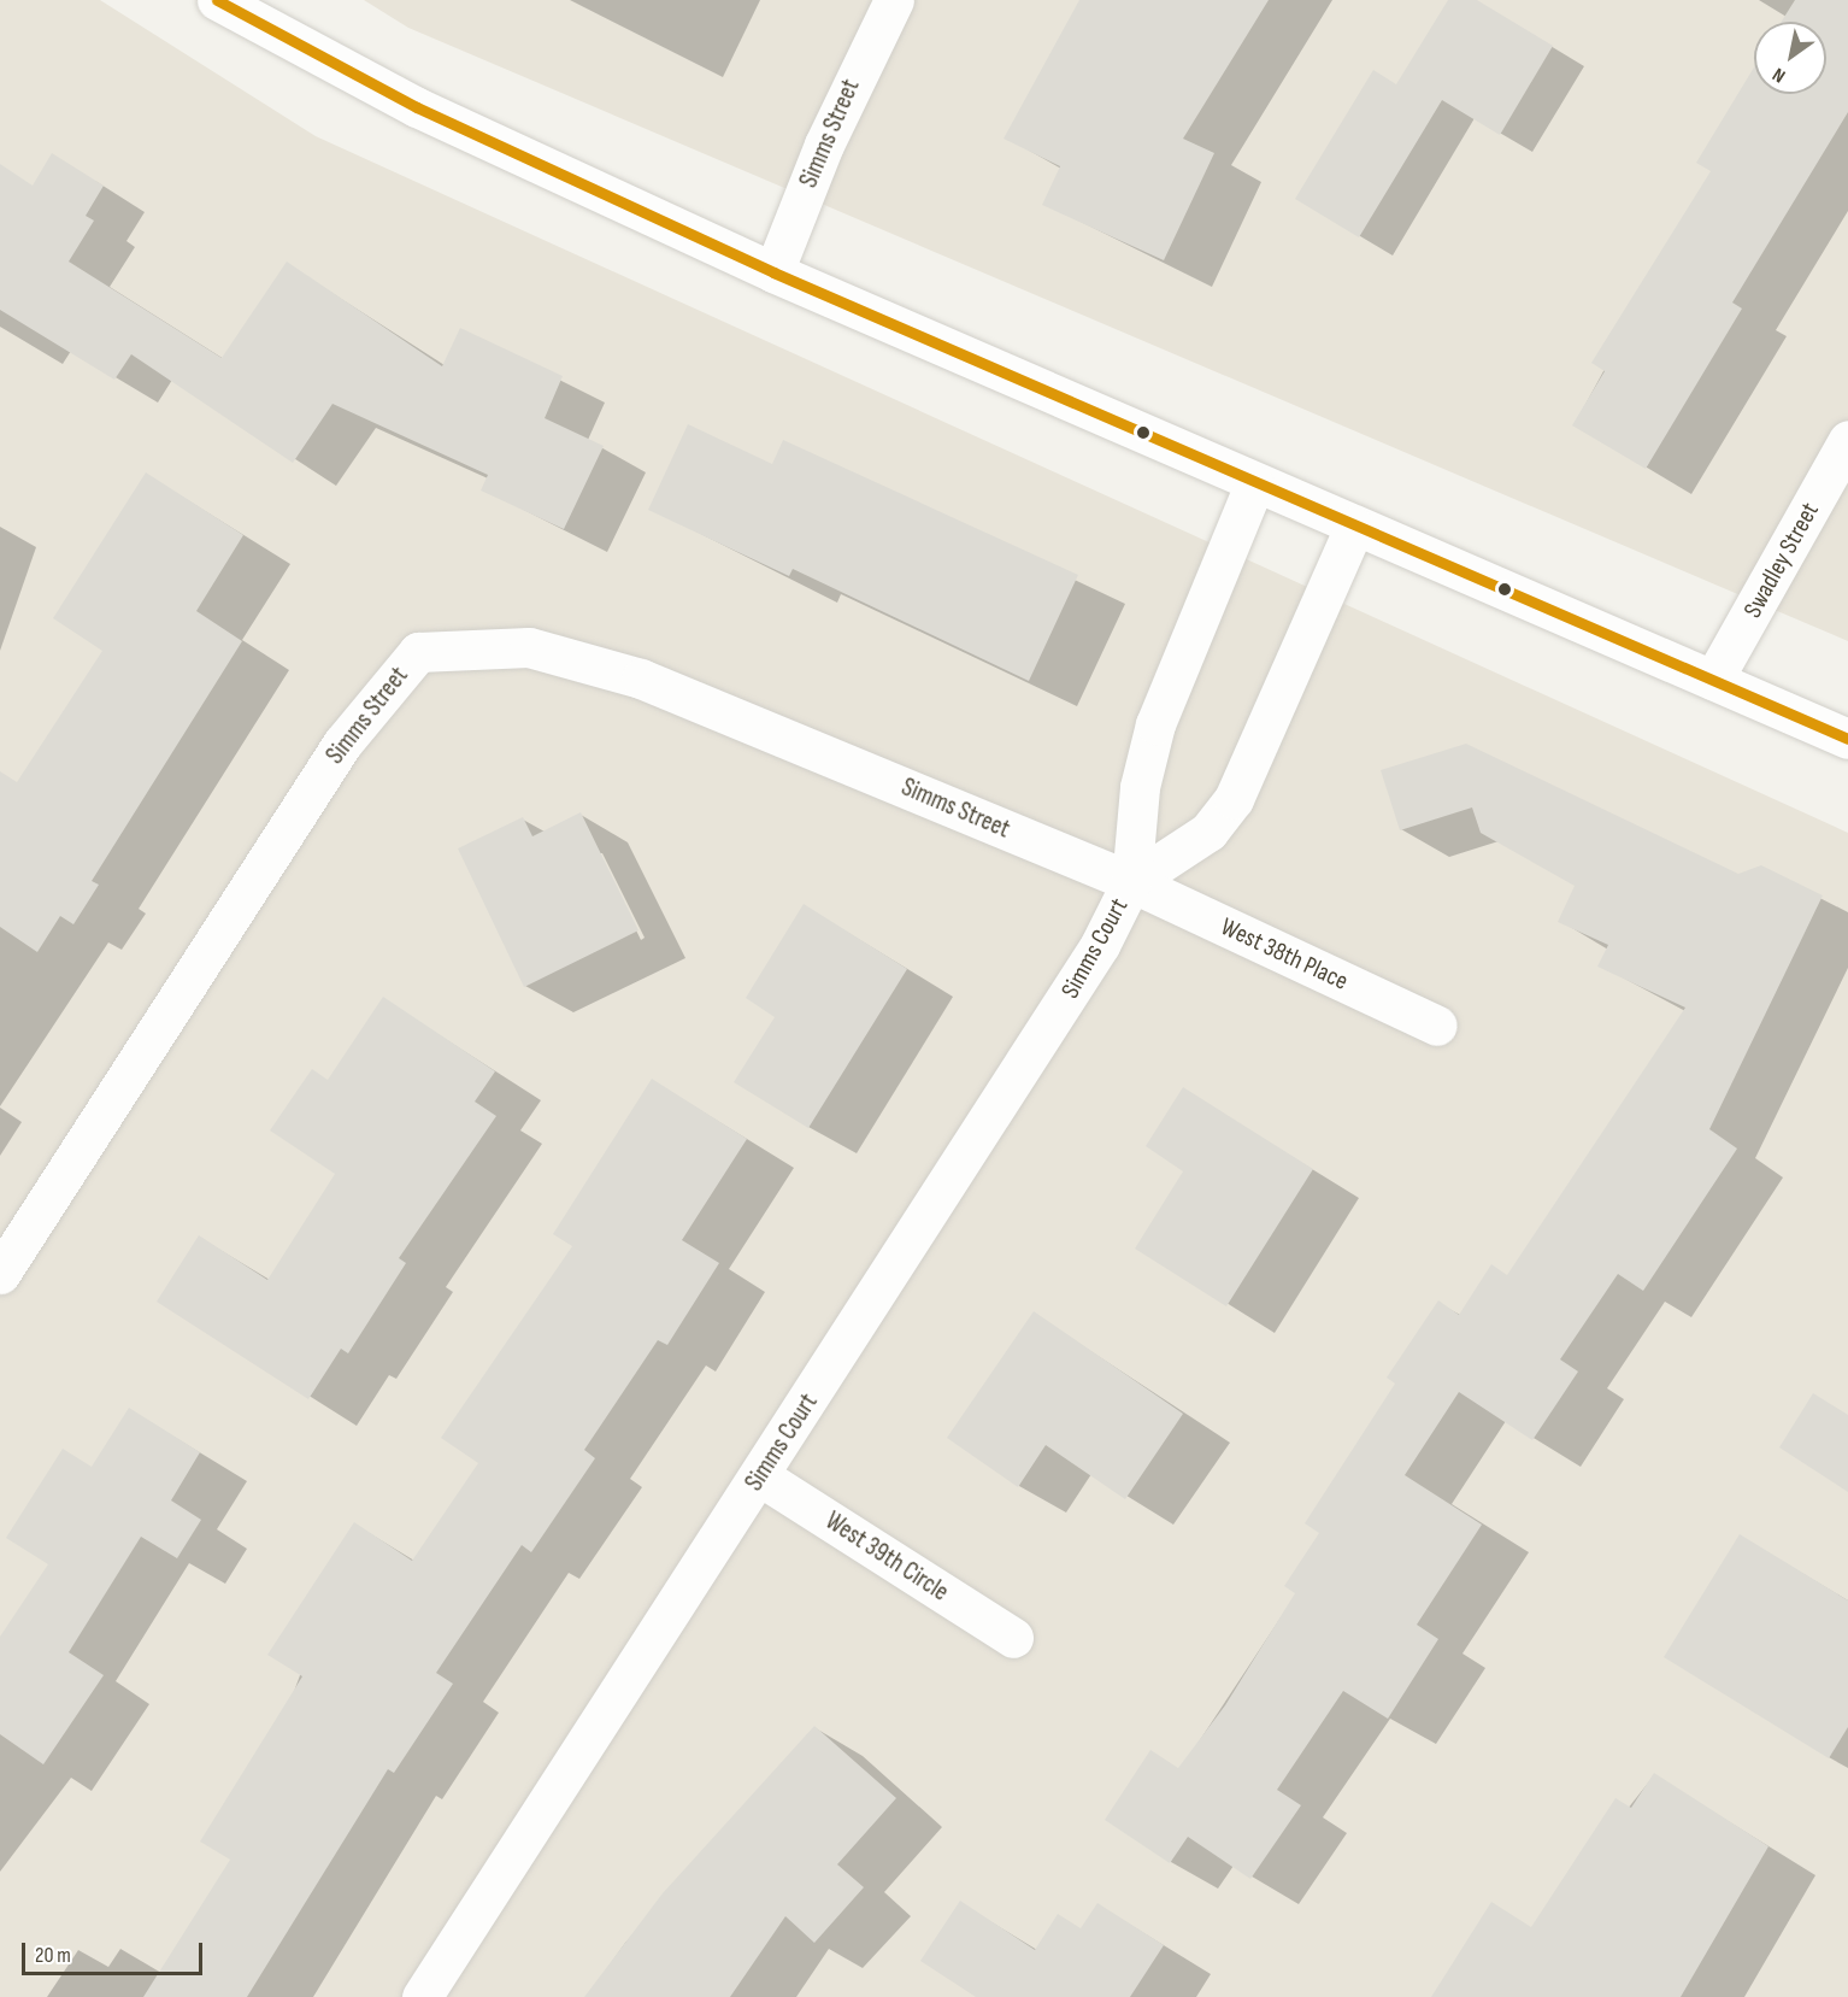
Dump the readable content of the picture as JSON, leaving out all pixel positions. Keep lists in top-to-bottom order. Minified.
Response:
{"streets":{"street":["Simms Street","Swadley Street","Simms Court","West 38th Place","West 39th Circle"]},"crossings":[["Simms Street","Simms Court"],["Simms Street","West 38th Place"],["Simms Court","West 38th Place"],["Simms Court","West 39th Circle"]],"scale_bar":"20 m","north":"bottom left"}
